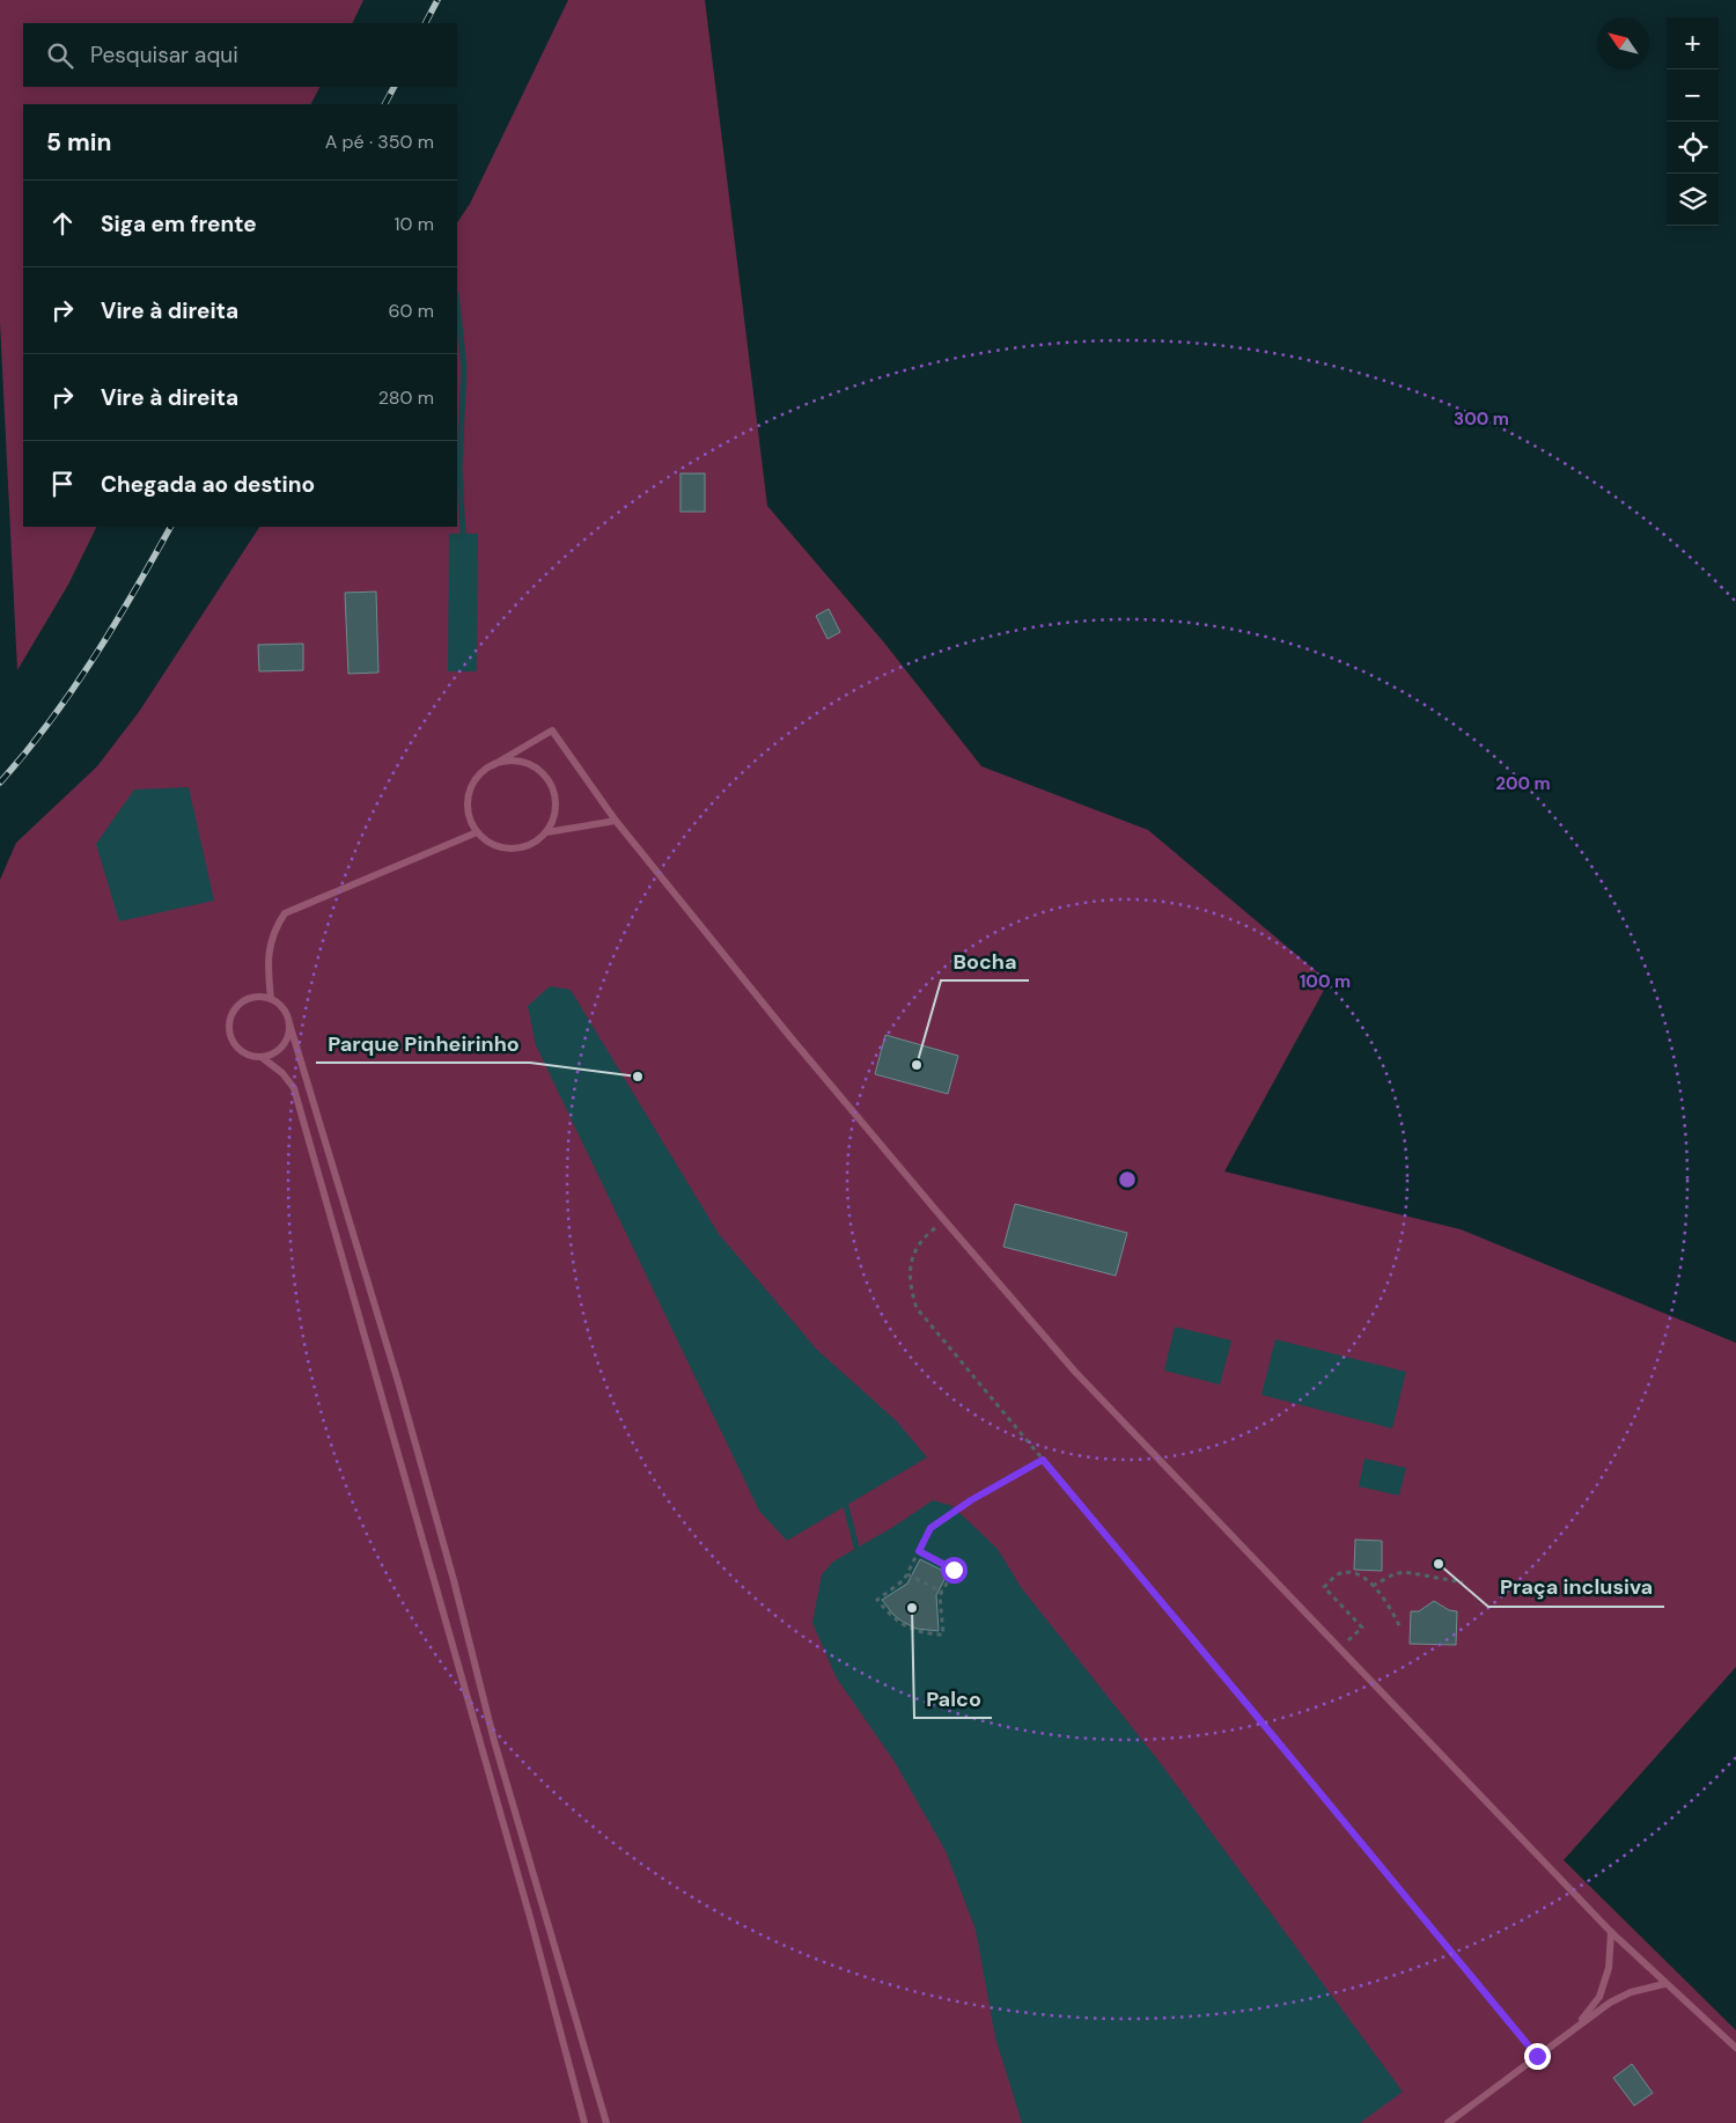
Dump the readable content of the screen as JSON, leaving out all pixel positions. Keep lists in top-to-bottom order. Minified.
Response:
{"places":["Bocha","Parque Pinheirinho","Praça inclusiva","Palco"],"north":"top left","page":{"map_buttons":["+","−"],"search":"Pesquisar aqui","heading":["5 min","A pé · 350 m"],"list":[["Siga em frente","10 m"],["Vire à direita","60 m"],["Vire à direita","280 m"],"Chegada ao destino"]},"rings":["300 m","200 m","100 m"]}
